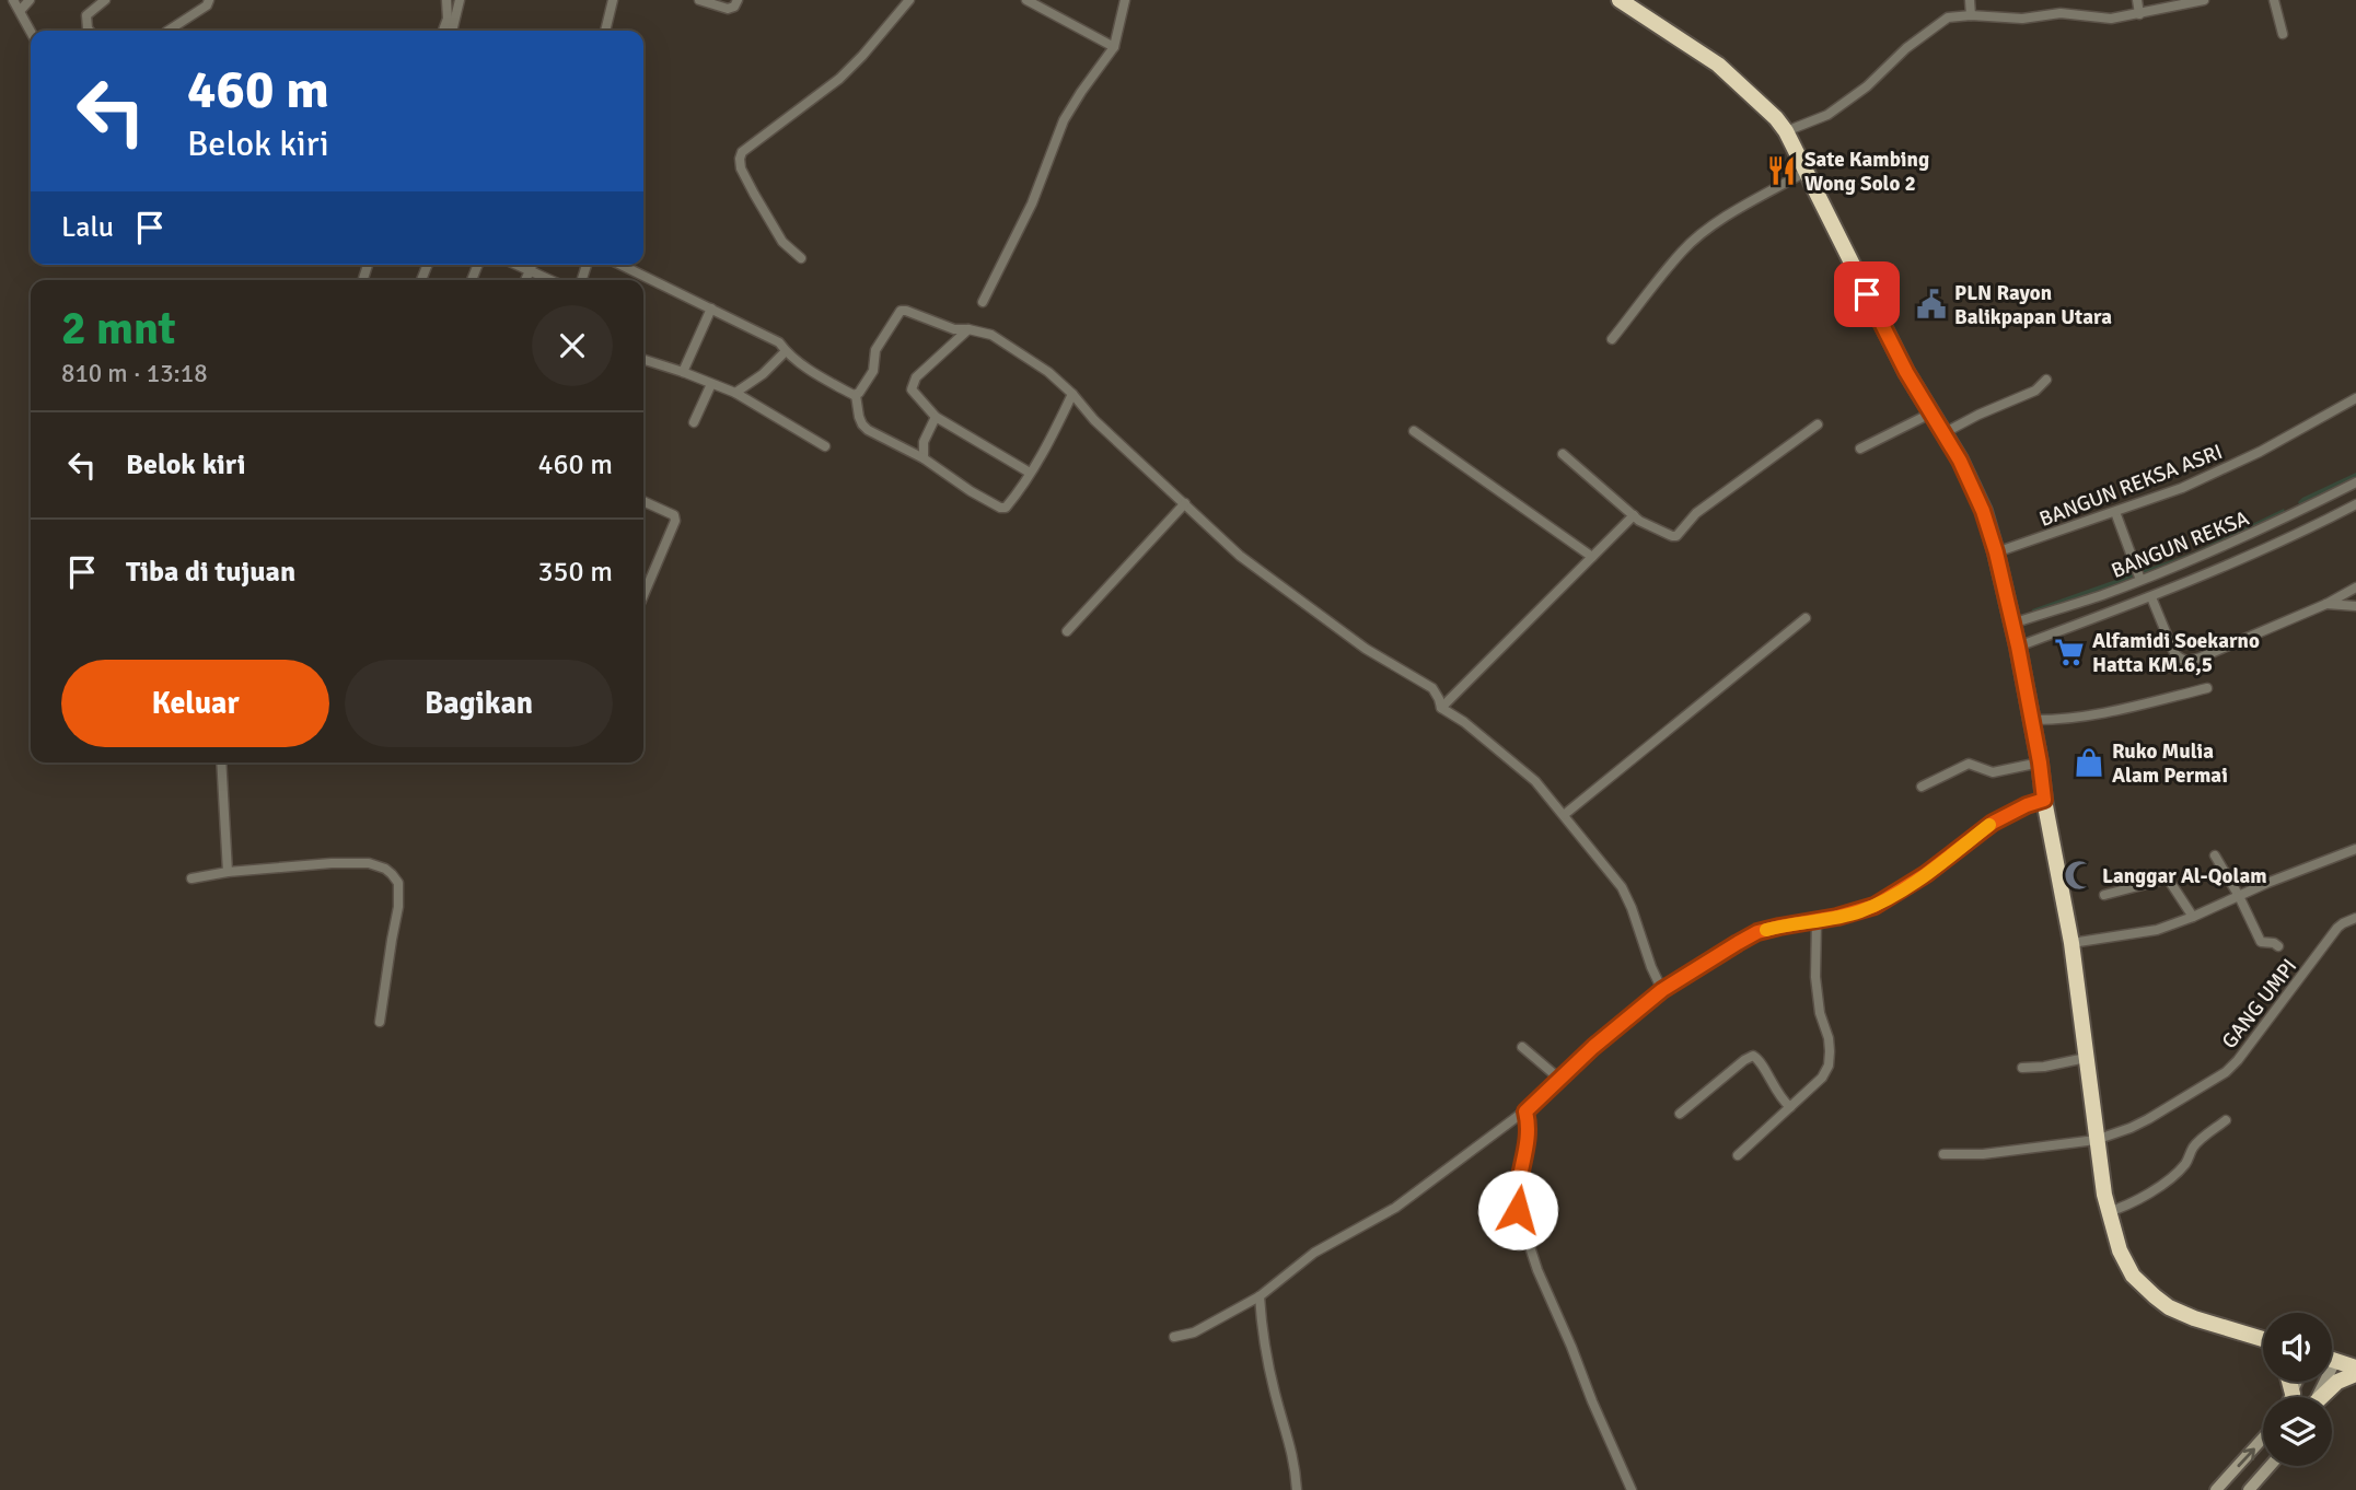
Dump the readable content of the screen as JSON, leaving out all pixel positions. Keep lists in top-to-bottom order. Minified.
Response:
{"streets":{"street":["BANGUN REKSA ASRI","BANGUN REKSA","GANG UMPI"]},"places":{"restaurant":["Sate Kambing Wong Solo 2"],"public building":["PLN Rayon Balikpapan Utara"],"supermarket":["Alfamidi Soekarno Hatta KM.6,5"],"shop":["Ruko Mulia Alam Permai"],"mosque":["Langgar Al-Qolam"]},"page":{"turn":["460 m","Belok kiri"],"then":"Lalu","heading":["2 mnt","810 m · 13:18"],"list":[{"name":"Belok kiri","value":"460 m"},{"name":"Tiba di tujuan","value":"350 m"}],"buttons":["Keluar","Bagikan"]}}
